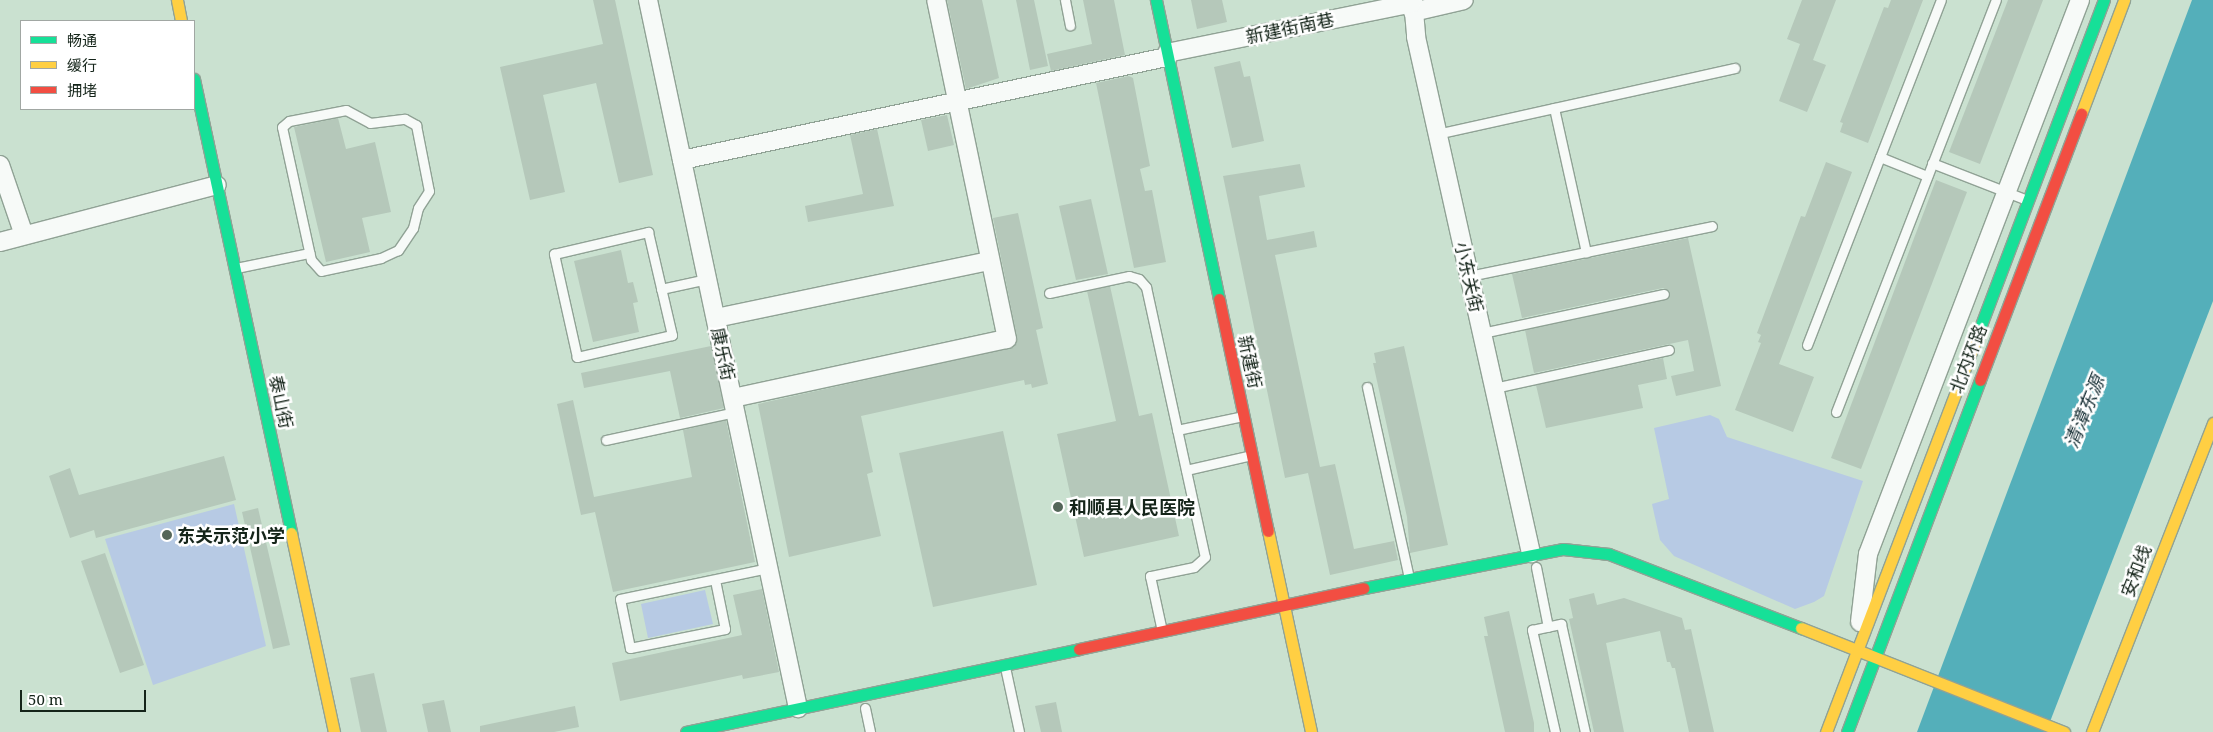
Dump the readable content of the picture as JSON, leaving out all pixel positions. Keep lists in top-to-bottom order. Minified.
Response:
{"streets":{"main road":["北内环路","新建街","泰山街","安和线"],"street":["新建街南巷","小东关街","康乐街"]},"crossings":[["新建街南巷","小东关街"],["新建街南巷","康乐街"],["新建街南巷","新建街"]],"water":["清漳东源"],"places":["和顺县人民医院","东关示范小学"],"legend":["畅通","缓行","拥堵"],"scale_bar":"50 m"}
